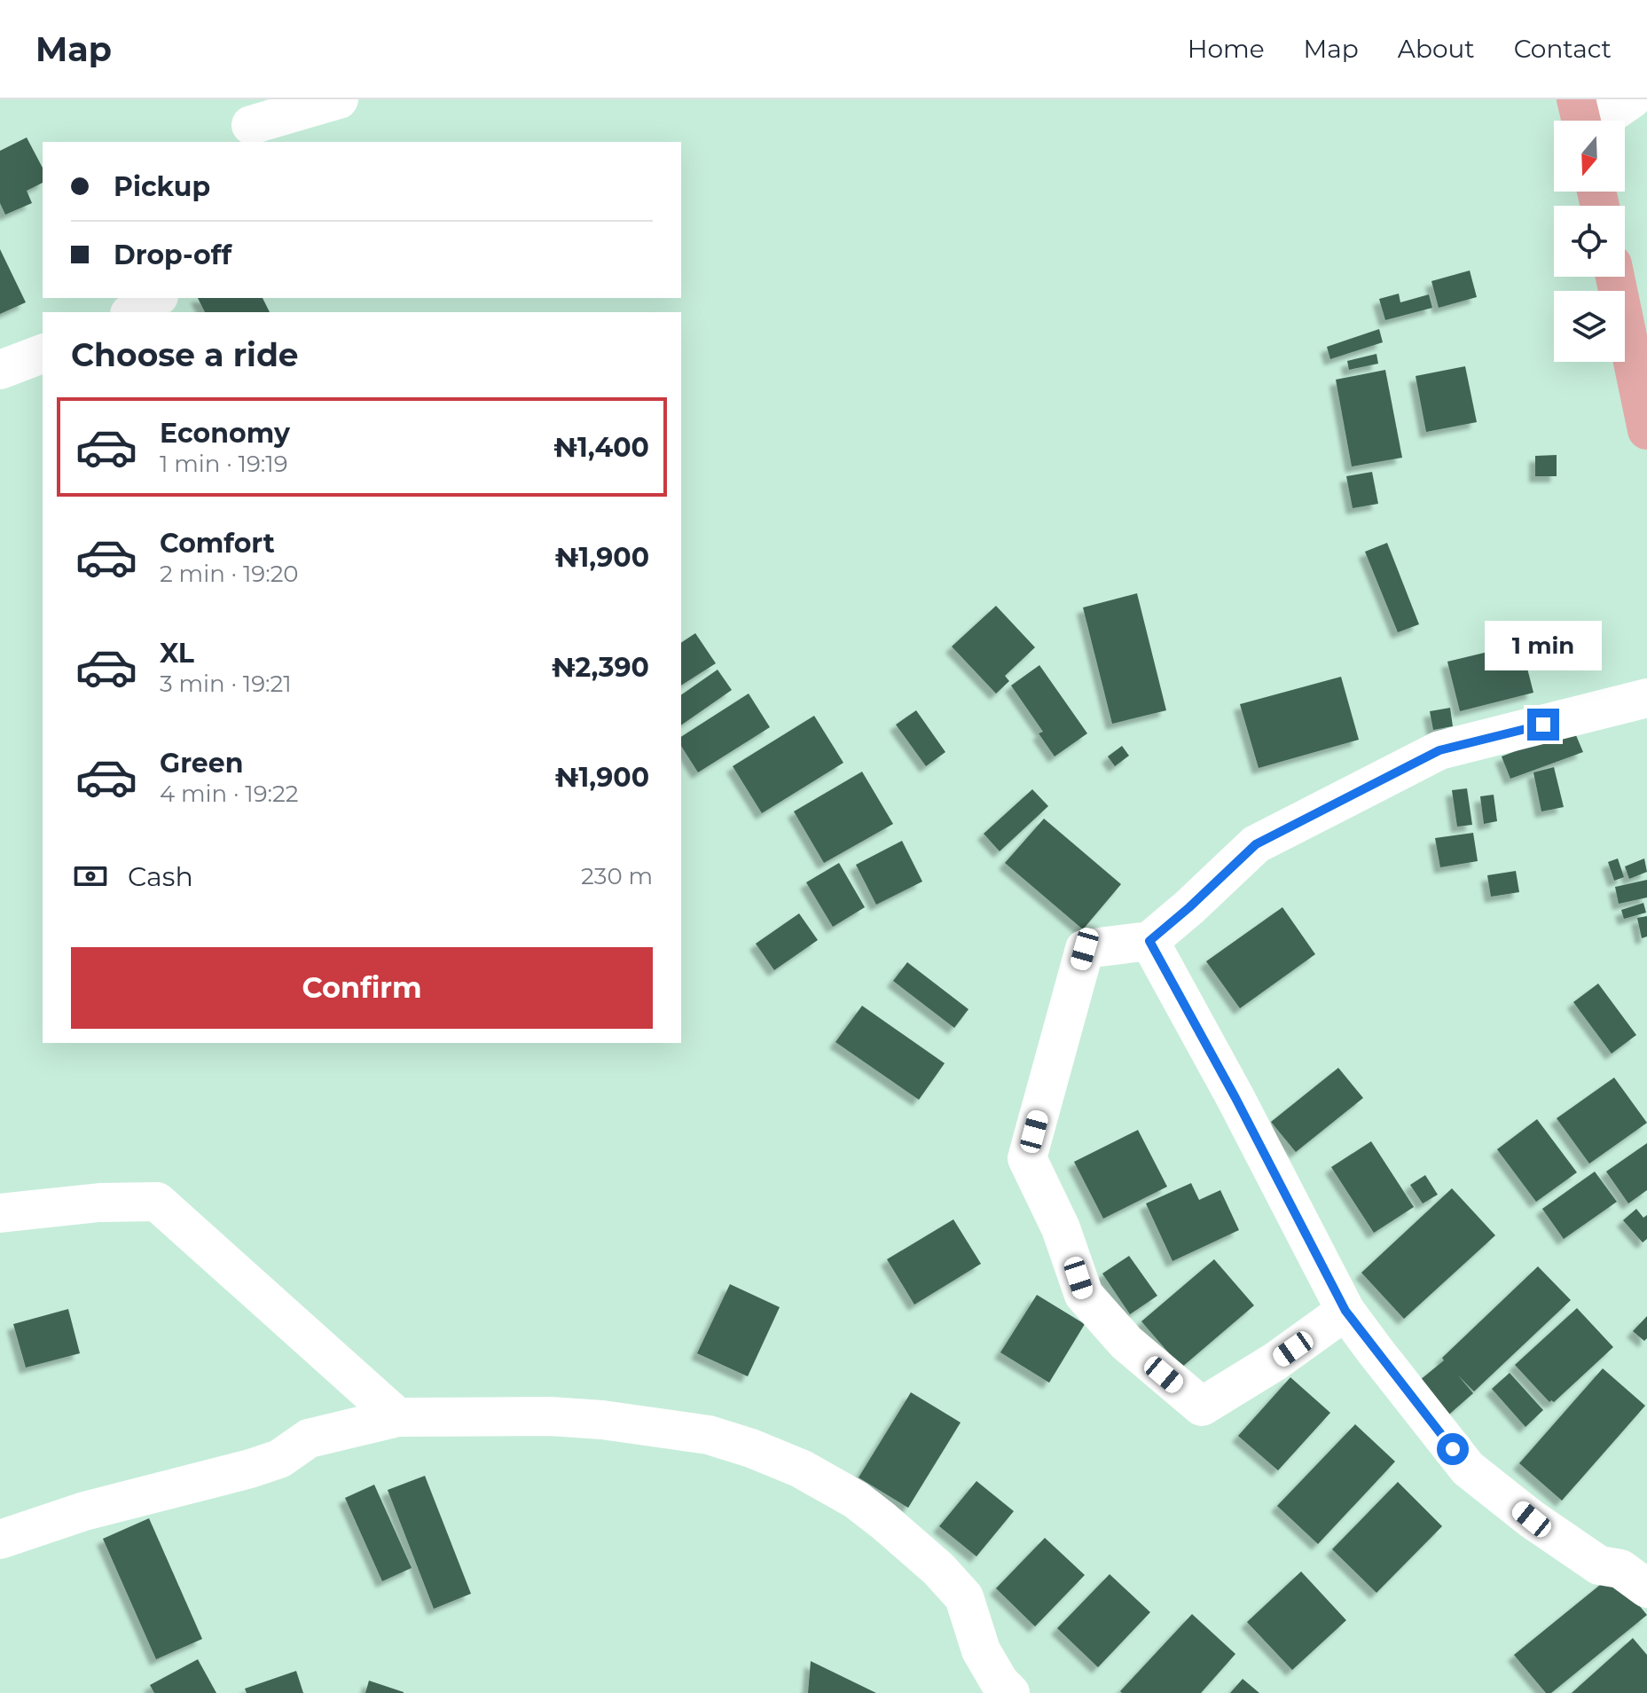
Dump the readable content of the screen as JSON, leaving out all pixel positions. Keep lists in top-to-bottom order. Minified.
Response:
{"north":"bottom","page":{"header":"Map","nav":["Home","Map","About","Contact"],"banner":["Pickup","Drop-off"],"heading":"Choose a ride","list":[{"name":"Economy","note":"1 min · 19:19","value":"₦1,400"},{"name":"Comfort","note":"2 min · 19:20","value":"₦1,900"},{"name":"XL","note":"3 min · 19:21","value":"₦2,390"},{"name":"Green","note":"4 min · 19:22","value":"₦1,900"}],"bubble":"1 min","pay":["Cash","230 m"],"buttons":"Confirm"}}
